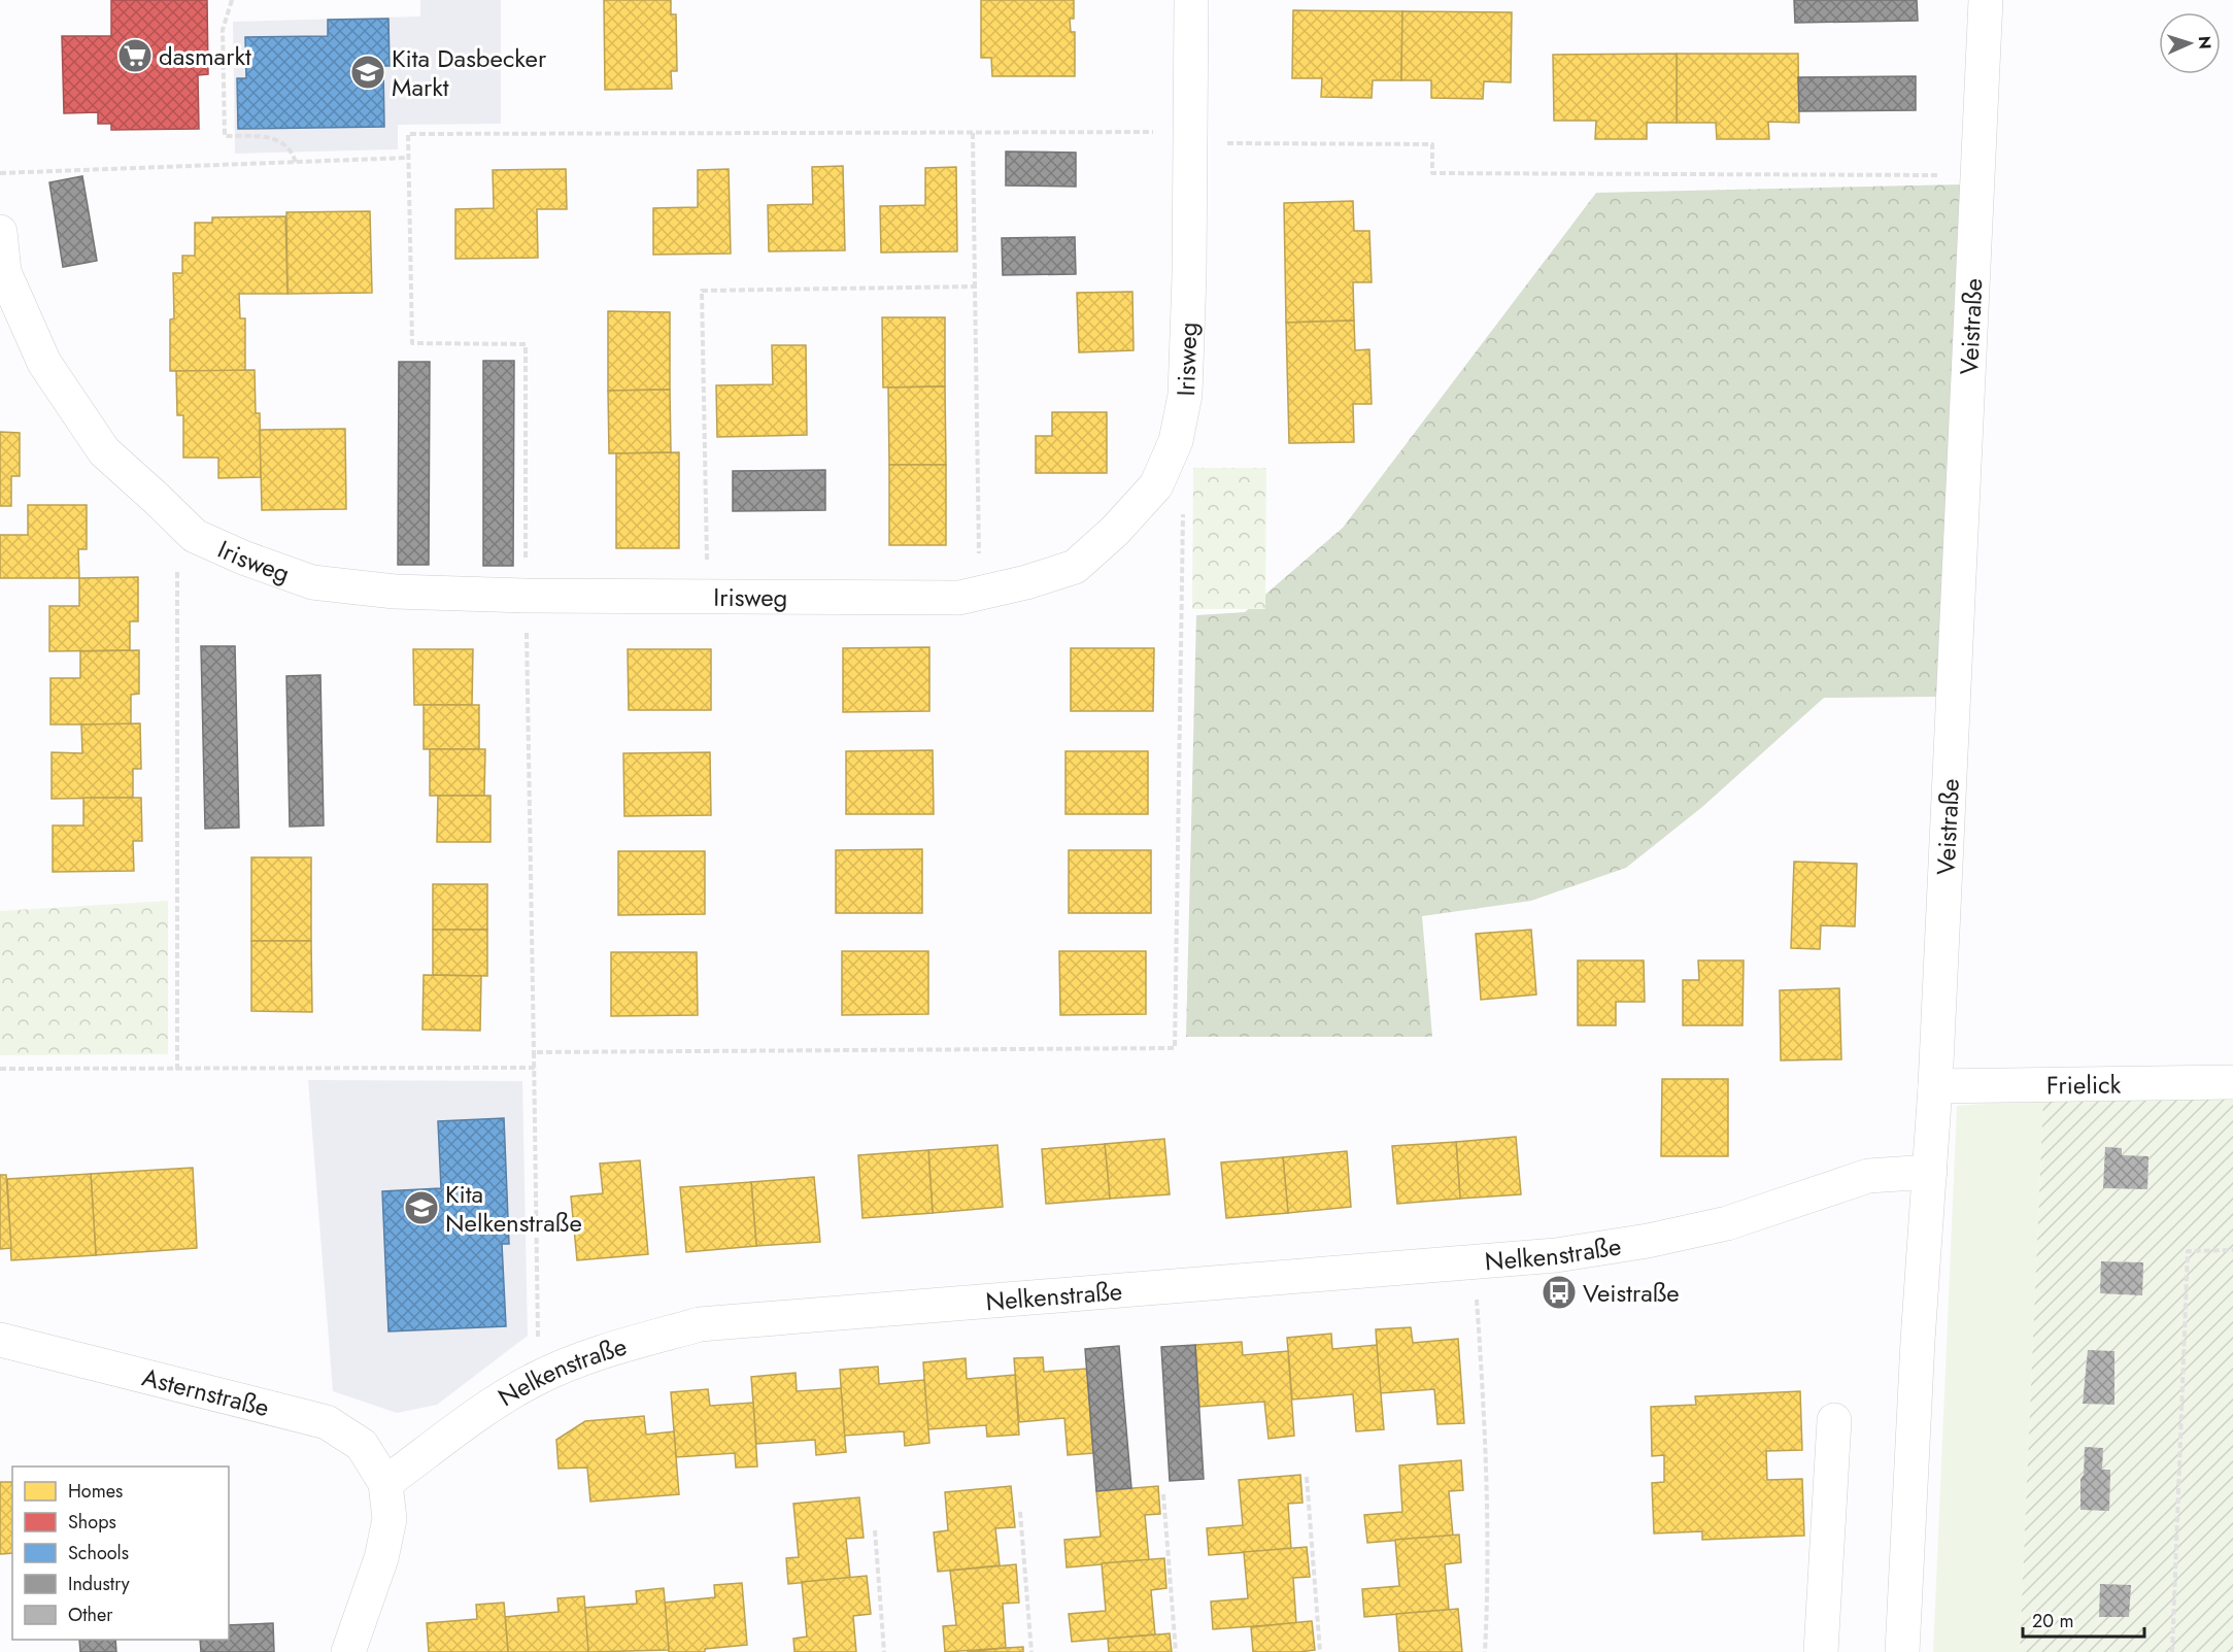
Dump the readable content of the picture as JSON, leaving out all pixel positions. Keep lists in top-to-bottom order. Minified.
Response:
{"streets":{"street":["Veistraße","Irisweg","Frielick","Nelkenstraße","Asternstraße"]},"crossings":[["Veistraße","Frielick"],["Veistraße","Nelkenstraße"],["Nelkenstraße","Asternstraße"]],"places":{"supermarket":["dasmarkt"],"school or university":["Kita Dasbecker Markt","Kita Nelkenstraße"],"bus stop":["Veistraße"]},"legend":["Homes","Shops","Schools","Industry","Other"],"scale_bar":"20 m","north":"right"}
